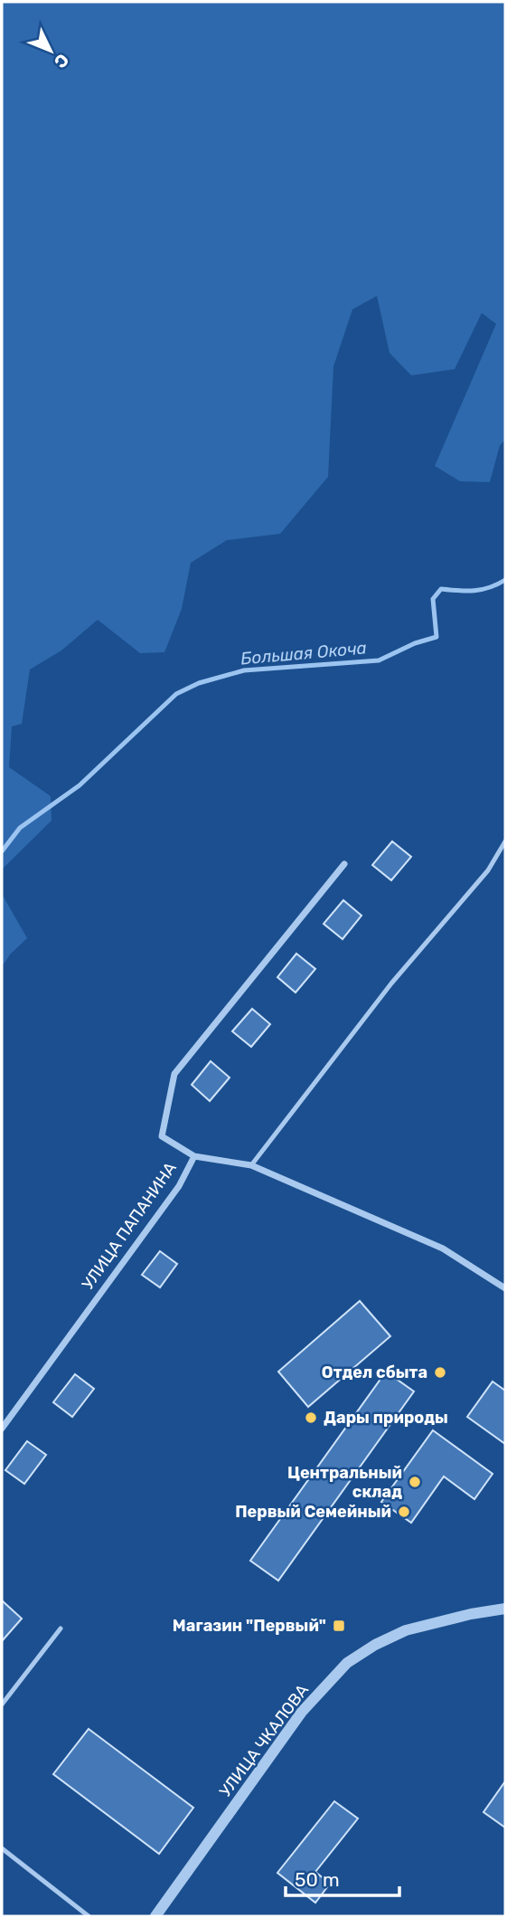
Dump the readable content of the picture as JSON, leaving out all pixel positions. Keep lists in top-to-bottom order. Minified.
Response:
{"streets":{"street":["УЛИЦА ПАПАНИНА","УЛИЦА ЧКАЛОВА"]},"water":["Большая Окоча"],"places":{"other":["Отдел сбыта","Дары природы","Центральный склад","Первый Семейный"],"transit":["Магазин \"Первый\""]},"scale_bar":"50 m","north":"bottom right"}
